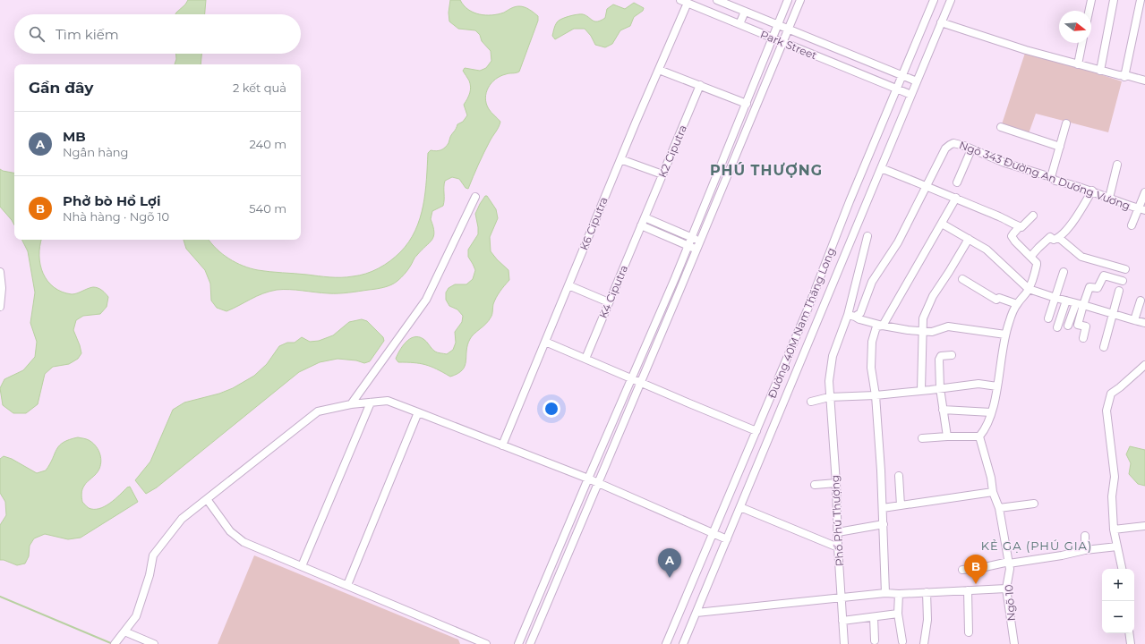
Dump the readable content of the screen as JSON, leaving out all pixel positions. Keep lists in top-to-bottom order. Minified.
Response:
{"streets":{"street":["Park Street","K2 Ciputra","Ngõ 343 Đường An Dương Vương","K6 Ciputra","K4 Ciputra","Đường 40M Nam Thăng Long","Phố Phú Thượng","Ngõ 10"]},"crossings":[["Park Street","K6 Ciputra"],["Park Street","Đường 40M Nam Thăng Long"],["K2 Ciputra","K4 Ciputra"],["Ngõ 343 Đường An Dương Vương","Phố Phú Thượng"]],"districts":["PHÚ THƯỢNG","KẺ GẠ (PHÚ GIA)"],"north":"right","page":{"search":"Tìm kiếm","heading":["Gần đây","2 kết quả"],"list":[{"mark":"A","name":"MB","note":"Ngân hàng","value":"240 m"},{"mark":"B","name":"Phở bò Hồ Lợi","note":"Nhà hàng · Ngõ 10","value":"540 m"}],"pins":["A","B"],"map_buttons":["+","−"]}}
